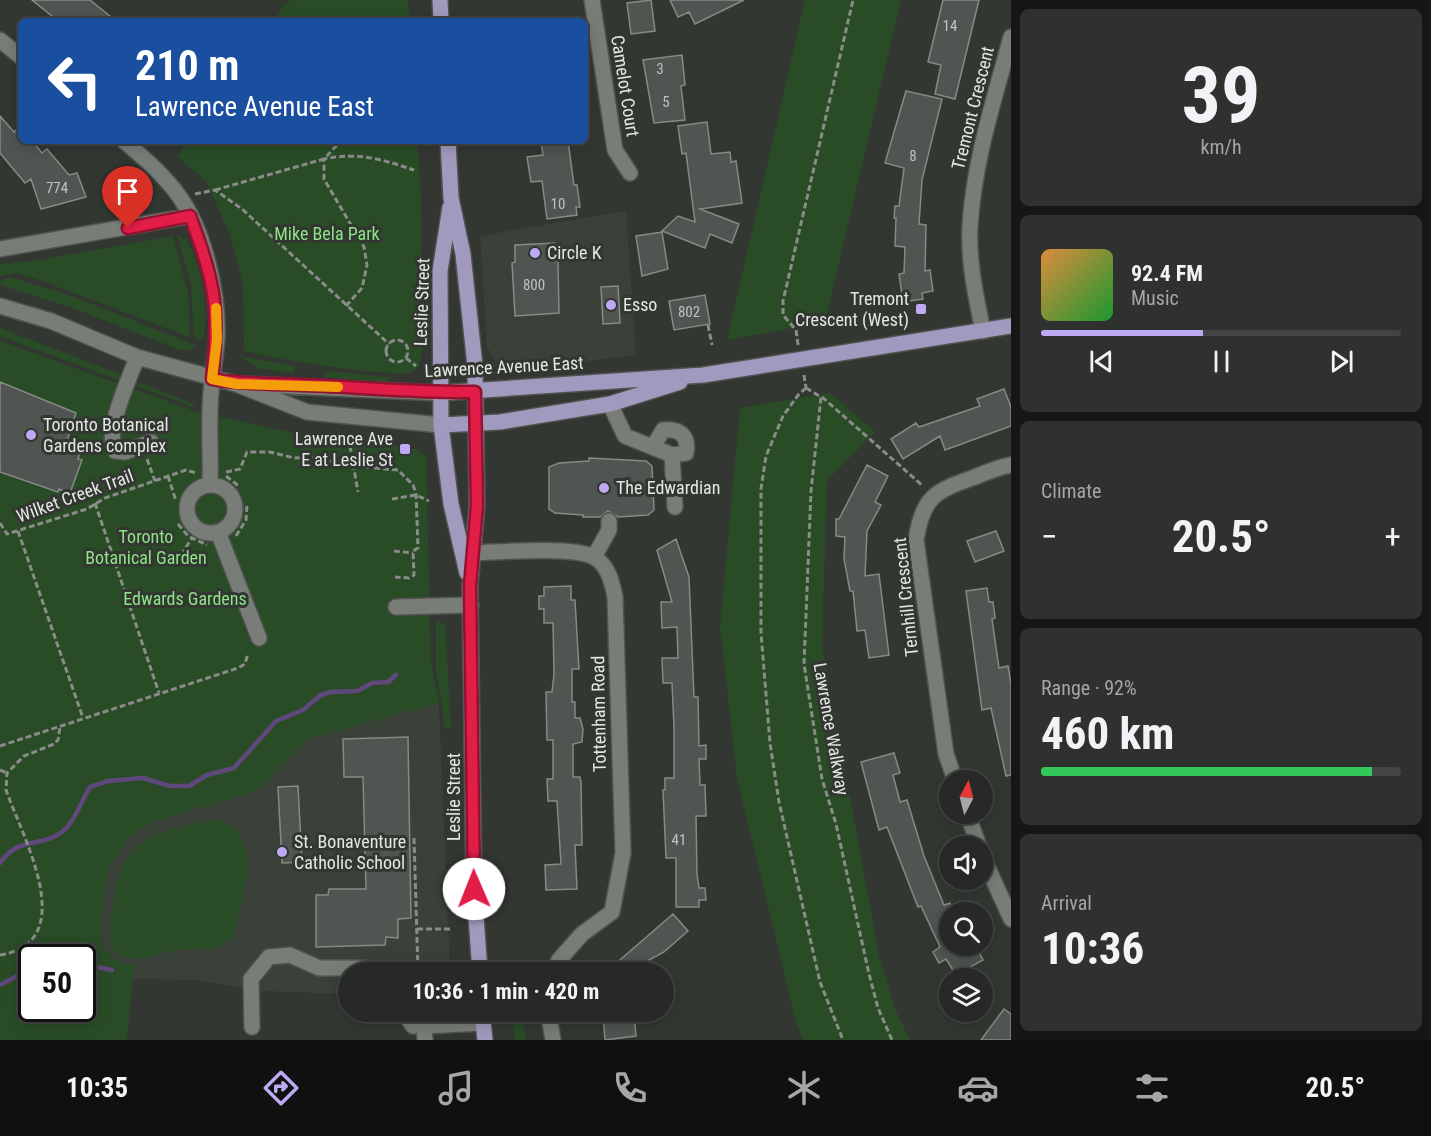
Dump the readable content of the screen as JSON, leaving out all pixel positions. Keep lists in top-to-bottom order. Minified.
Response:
{"streets":{"main road":["Leslie Street","Lawrence Avenue East"],"street":["Camelot Court","Tremont Crescent","Ternhill Crescent","Tottenham Road"],"path":["Wilket Creek Trail","Lawrence Walkway"]},"crossings":[["Tremont Crescent","Lawrence Avenue East"],["Leslie Street","Lawrence Avenue East"]],"parks":["Mike Bela Park","Toronto Botanical Garden","Edwards Gardens"],"places":{"other":["Circle K","Esso","Toronto Botanical Gardens complex","The Edwardian","St. Bonaventure Catholic School"],"transit":["Tremont Crescent (West)","Lawrence Ave E at Leslie St"]},"house_numbers":["14","3","5","8","774","10","800","802","41"],"north":"top","page":{"tile":[["39","km/h"],"Climate",["Range · 92%","460 km"],["Arrival","10:36"]],"turn":["210 m","Lawrence Avenue East"],"song":["92.4 FM","Music"],"heat":["−","20.5°","+"],"limit":"50","trip":"10:36 · 1 min · 420 m","tabs":["10:35","20.5°"]}}
